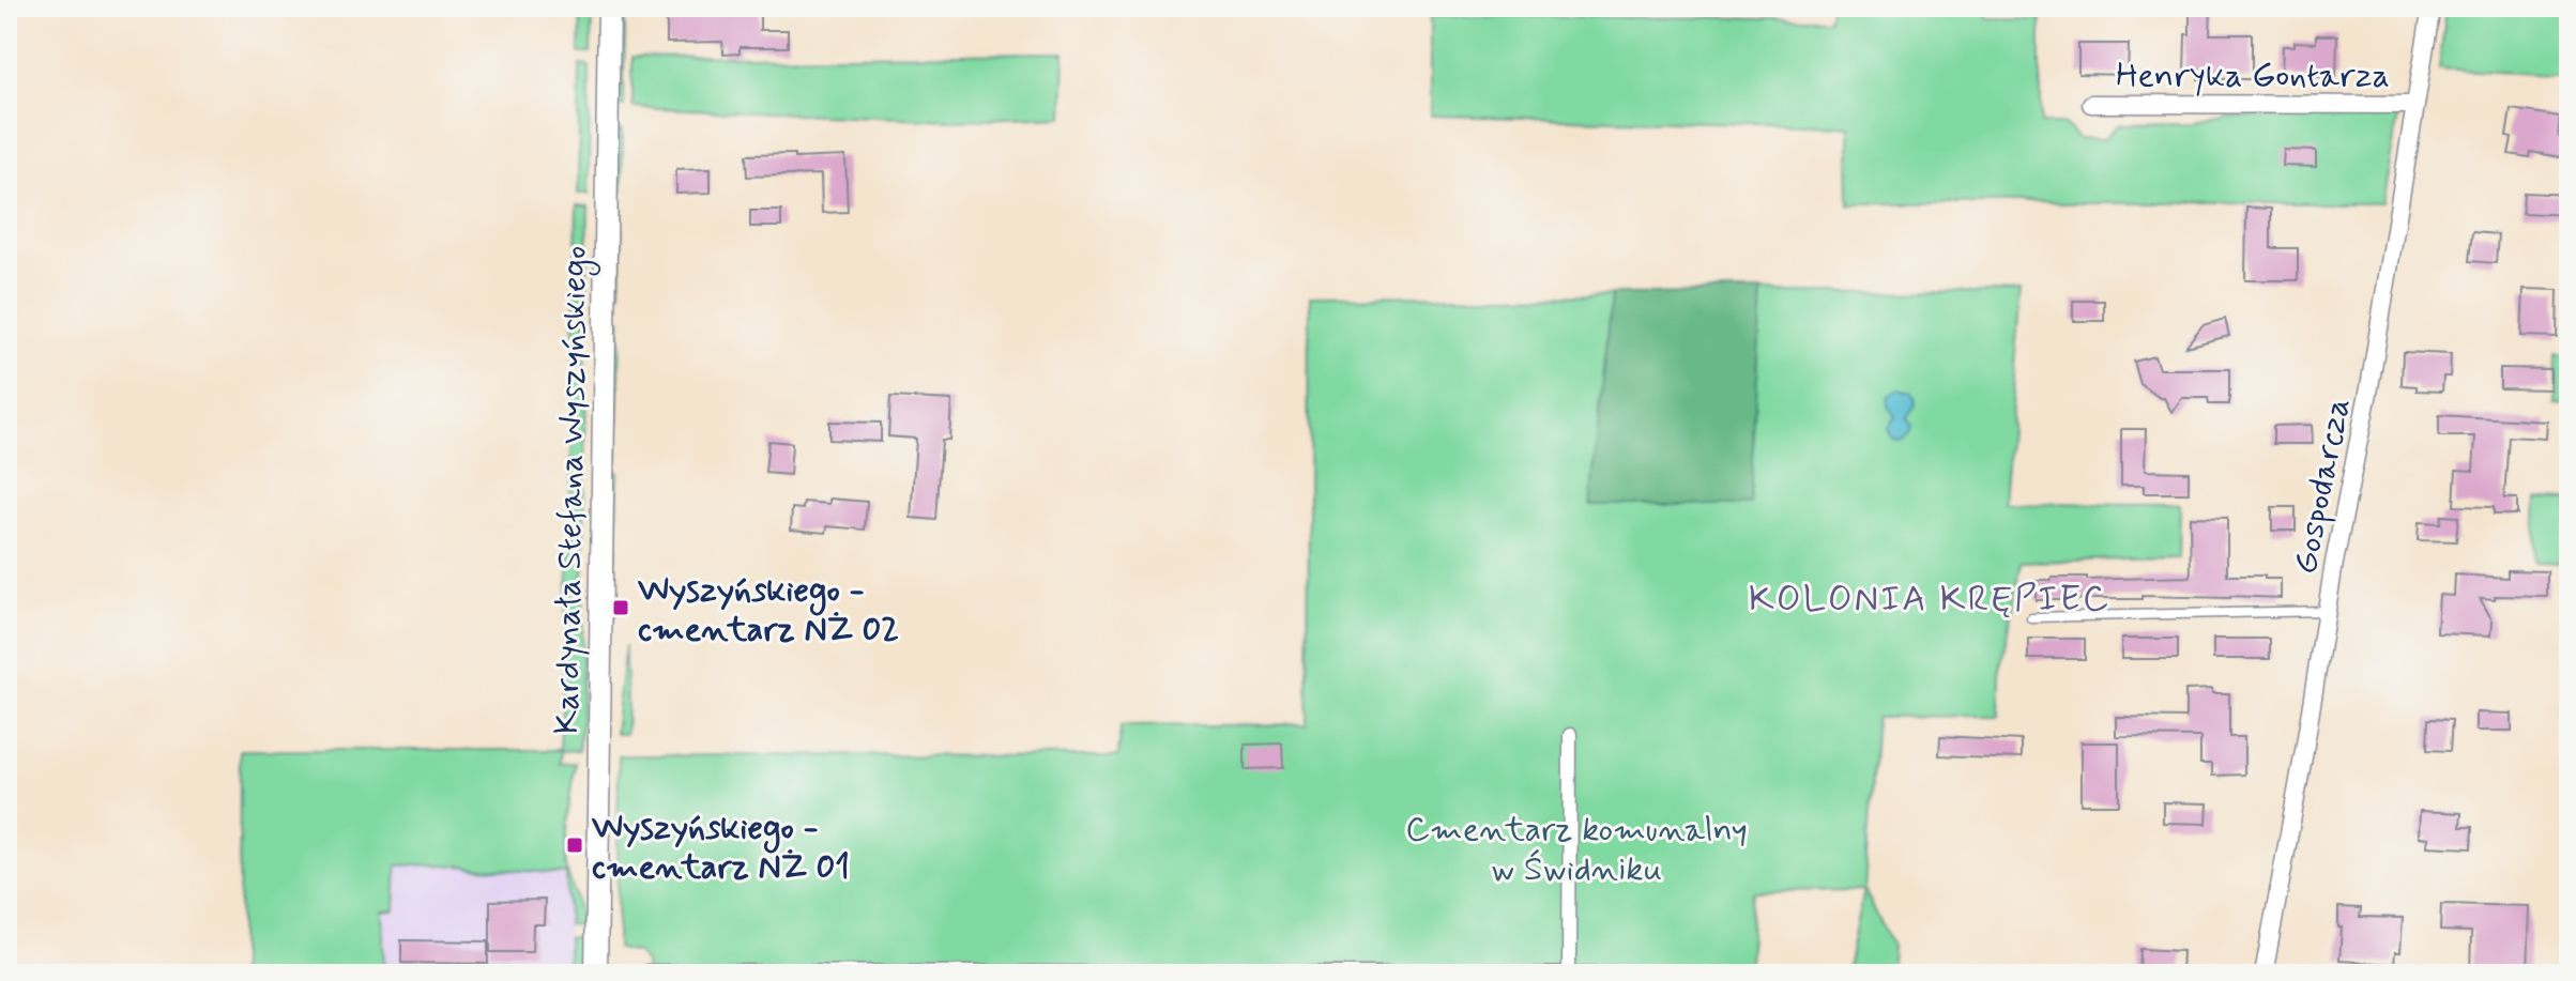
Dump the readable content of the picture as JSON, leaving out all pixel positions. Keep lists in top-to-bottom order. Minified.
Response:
{"streets":{"street":["Henryka Gontarza","Gospodarcza","Kardynała Stefana Wyszyńskiego"]},"crossings":[["Henryka Gontarza","Gospodarcza"]],"districts":["KOLONIA KRĘPIEC"],"parks":["Cmentarz komunalny w Świdniku"],"places":{"transit":["Wyszyńskiego - cmentarz NŻ 02","Wyszyńskiego - cmentarz NŻ 01"]}}
